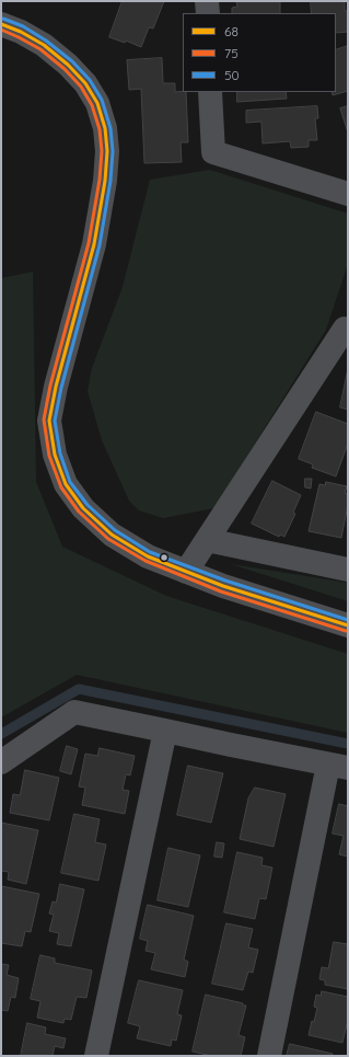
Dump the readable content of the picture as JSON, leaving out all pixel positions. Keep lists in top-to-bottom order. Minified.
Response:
{"lines":["transit line 50","transit line 68","transit line 75"],"legend":["68","75","50"]}
